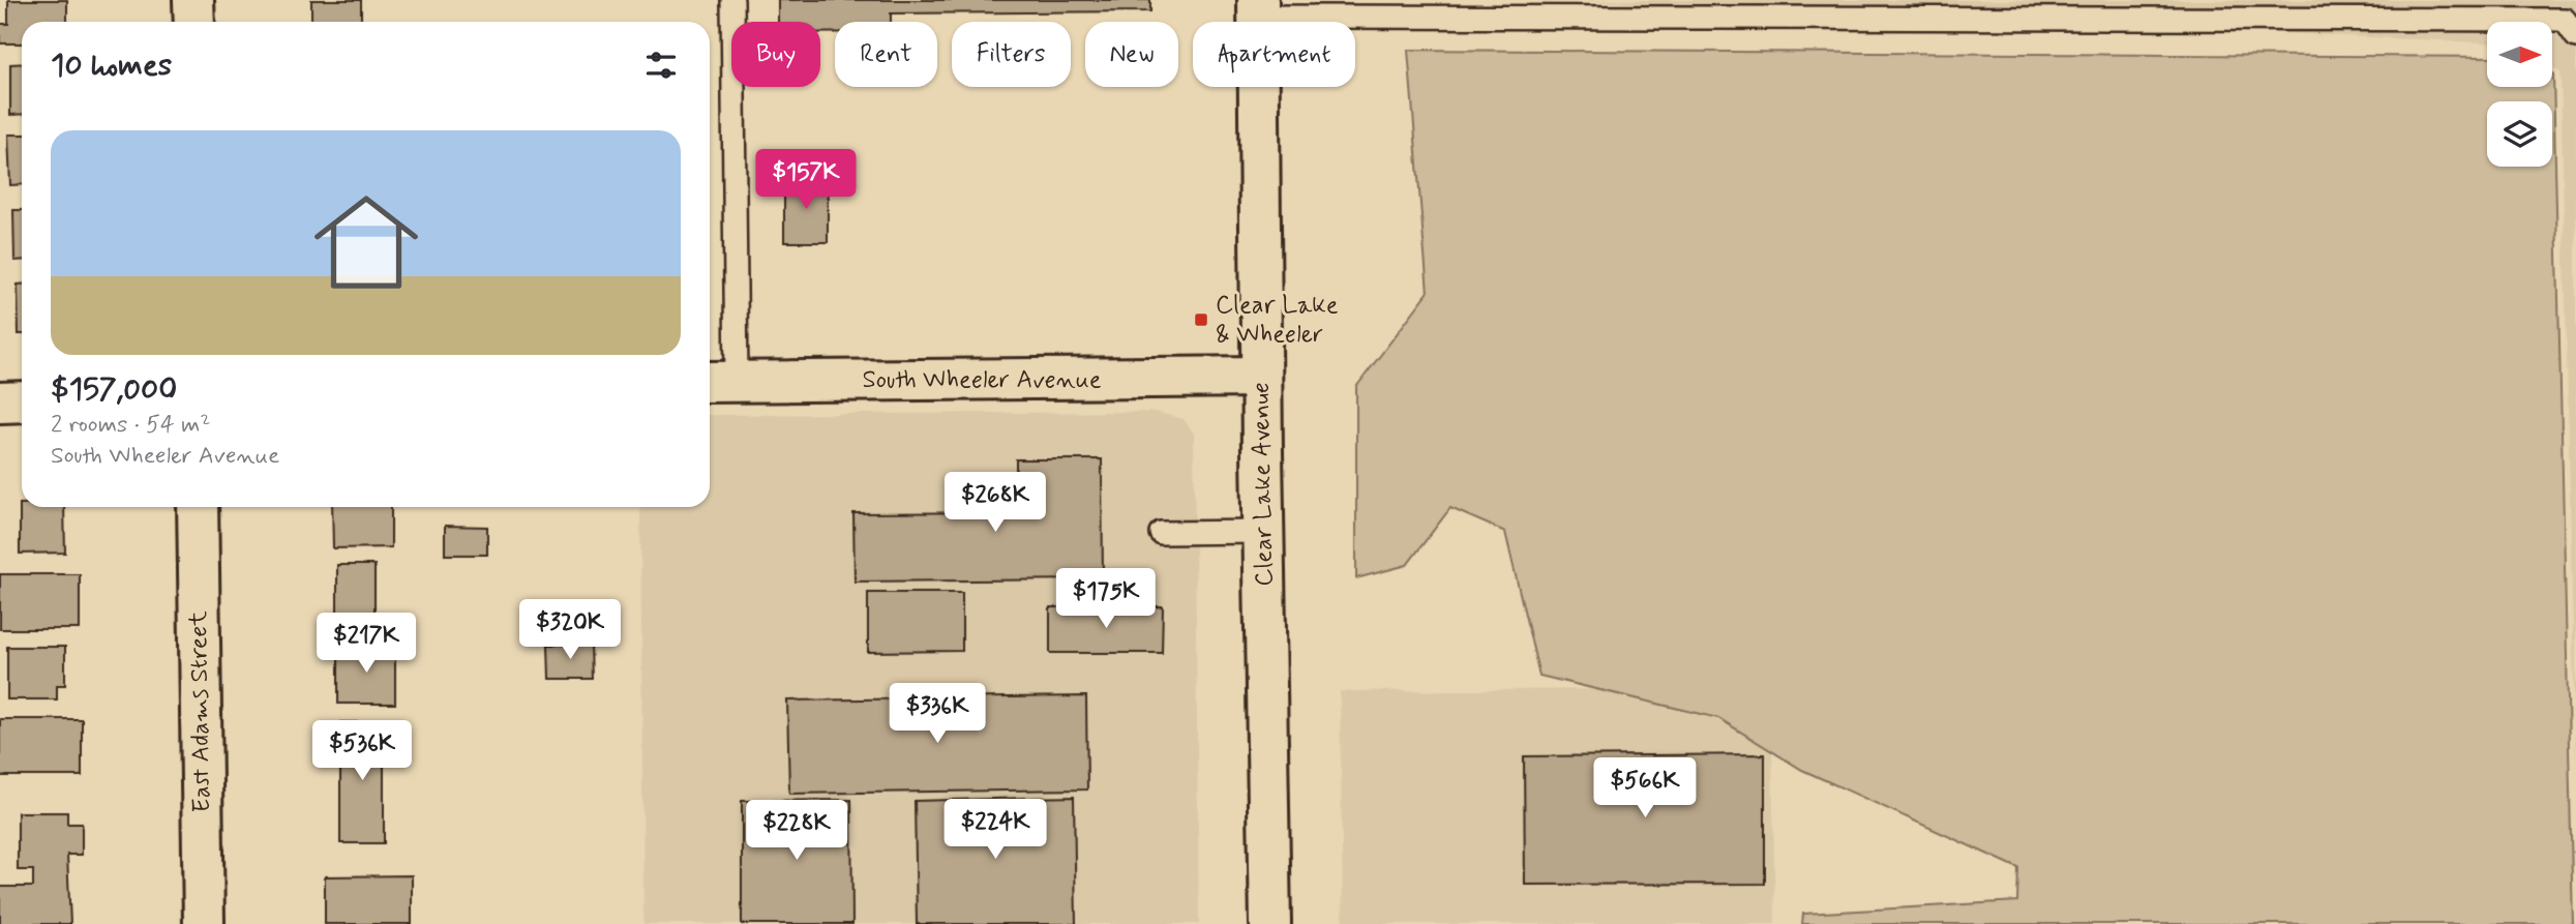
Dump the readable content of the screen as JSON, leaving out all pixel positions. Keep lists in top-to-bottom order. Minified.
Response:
{"streets":{"street":["South Wheeler Avenue","Clear Lake Avenue","East Adams Street"]},"crossings":[["South Wheeler Avenue","Clear Lake Avenue"]],"places":{"transit":["Clear Lake & Wheeler"]},"north":"right","page":{"chip":["Buy","Rent","Filters","New","Apartment"],"heading":"10 homes","list":[{"name":"$157,000","note":"2 rooms · 54 m² · South Wheeler Avenue"}],"price":["$157K","$268K","$175K","$320K","$217K","$336K","$536K","$566K","$224K","$228K"]}}
